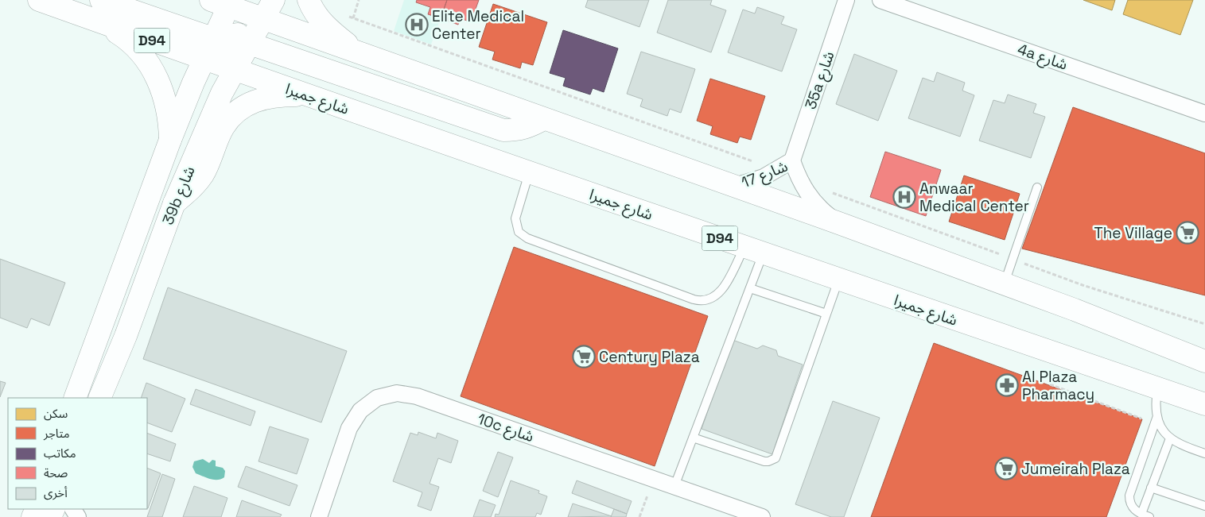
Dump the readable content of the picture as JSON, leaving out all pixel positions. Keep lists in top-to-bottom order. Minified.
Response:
{"streets":{"main road":["D94","شارع جميرا","39b شارع"],"street":["4a شارع","35a شارع","شارع 17","10c شارع"]},"crossings":[["35a شارع","شارع 17"],["شارع جميرا","39b شارع"]],"places":{"hospital":["Elite Medical Center","Anwaar Medical Center"],"supermarket":["The Village","Century Plaza","Jumeirah Plaza"],"pharmacy":["Al Plaza Pharmacy"]},"legend":["سكن","متاجر","مكاتب","صحة","أخرى"]}
